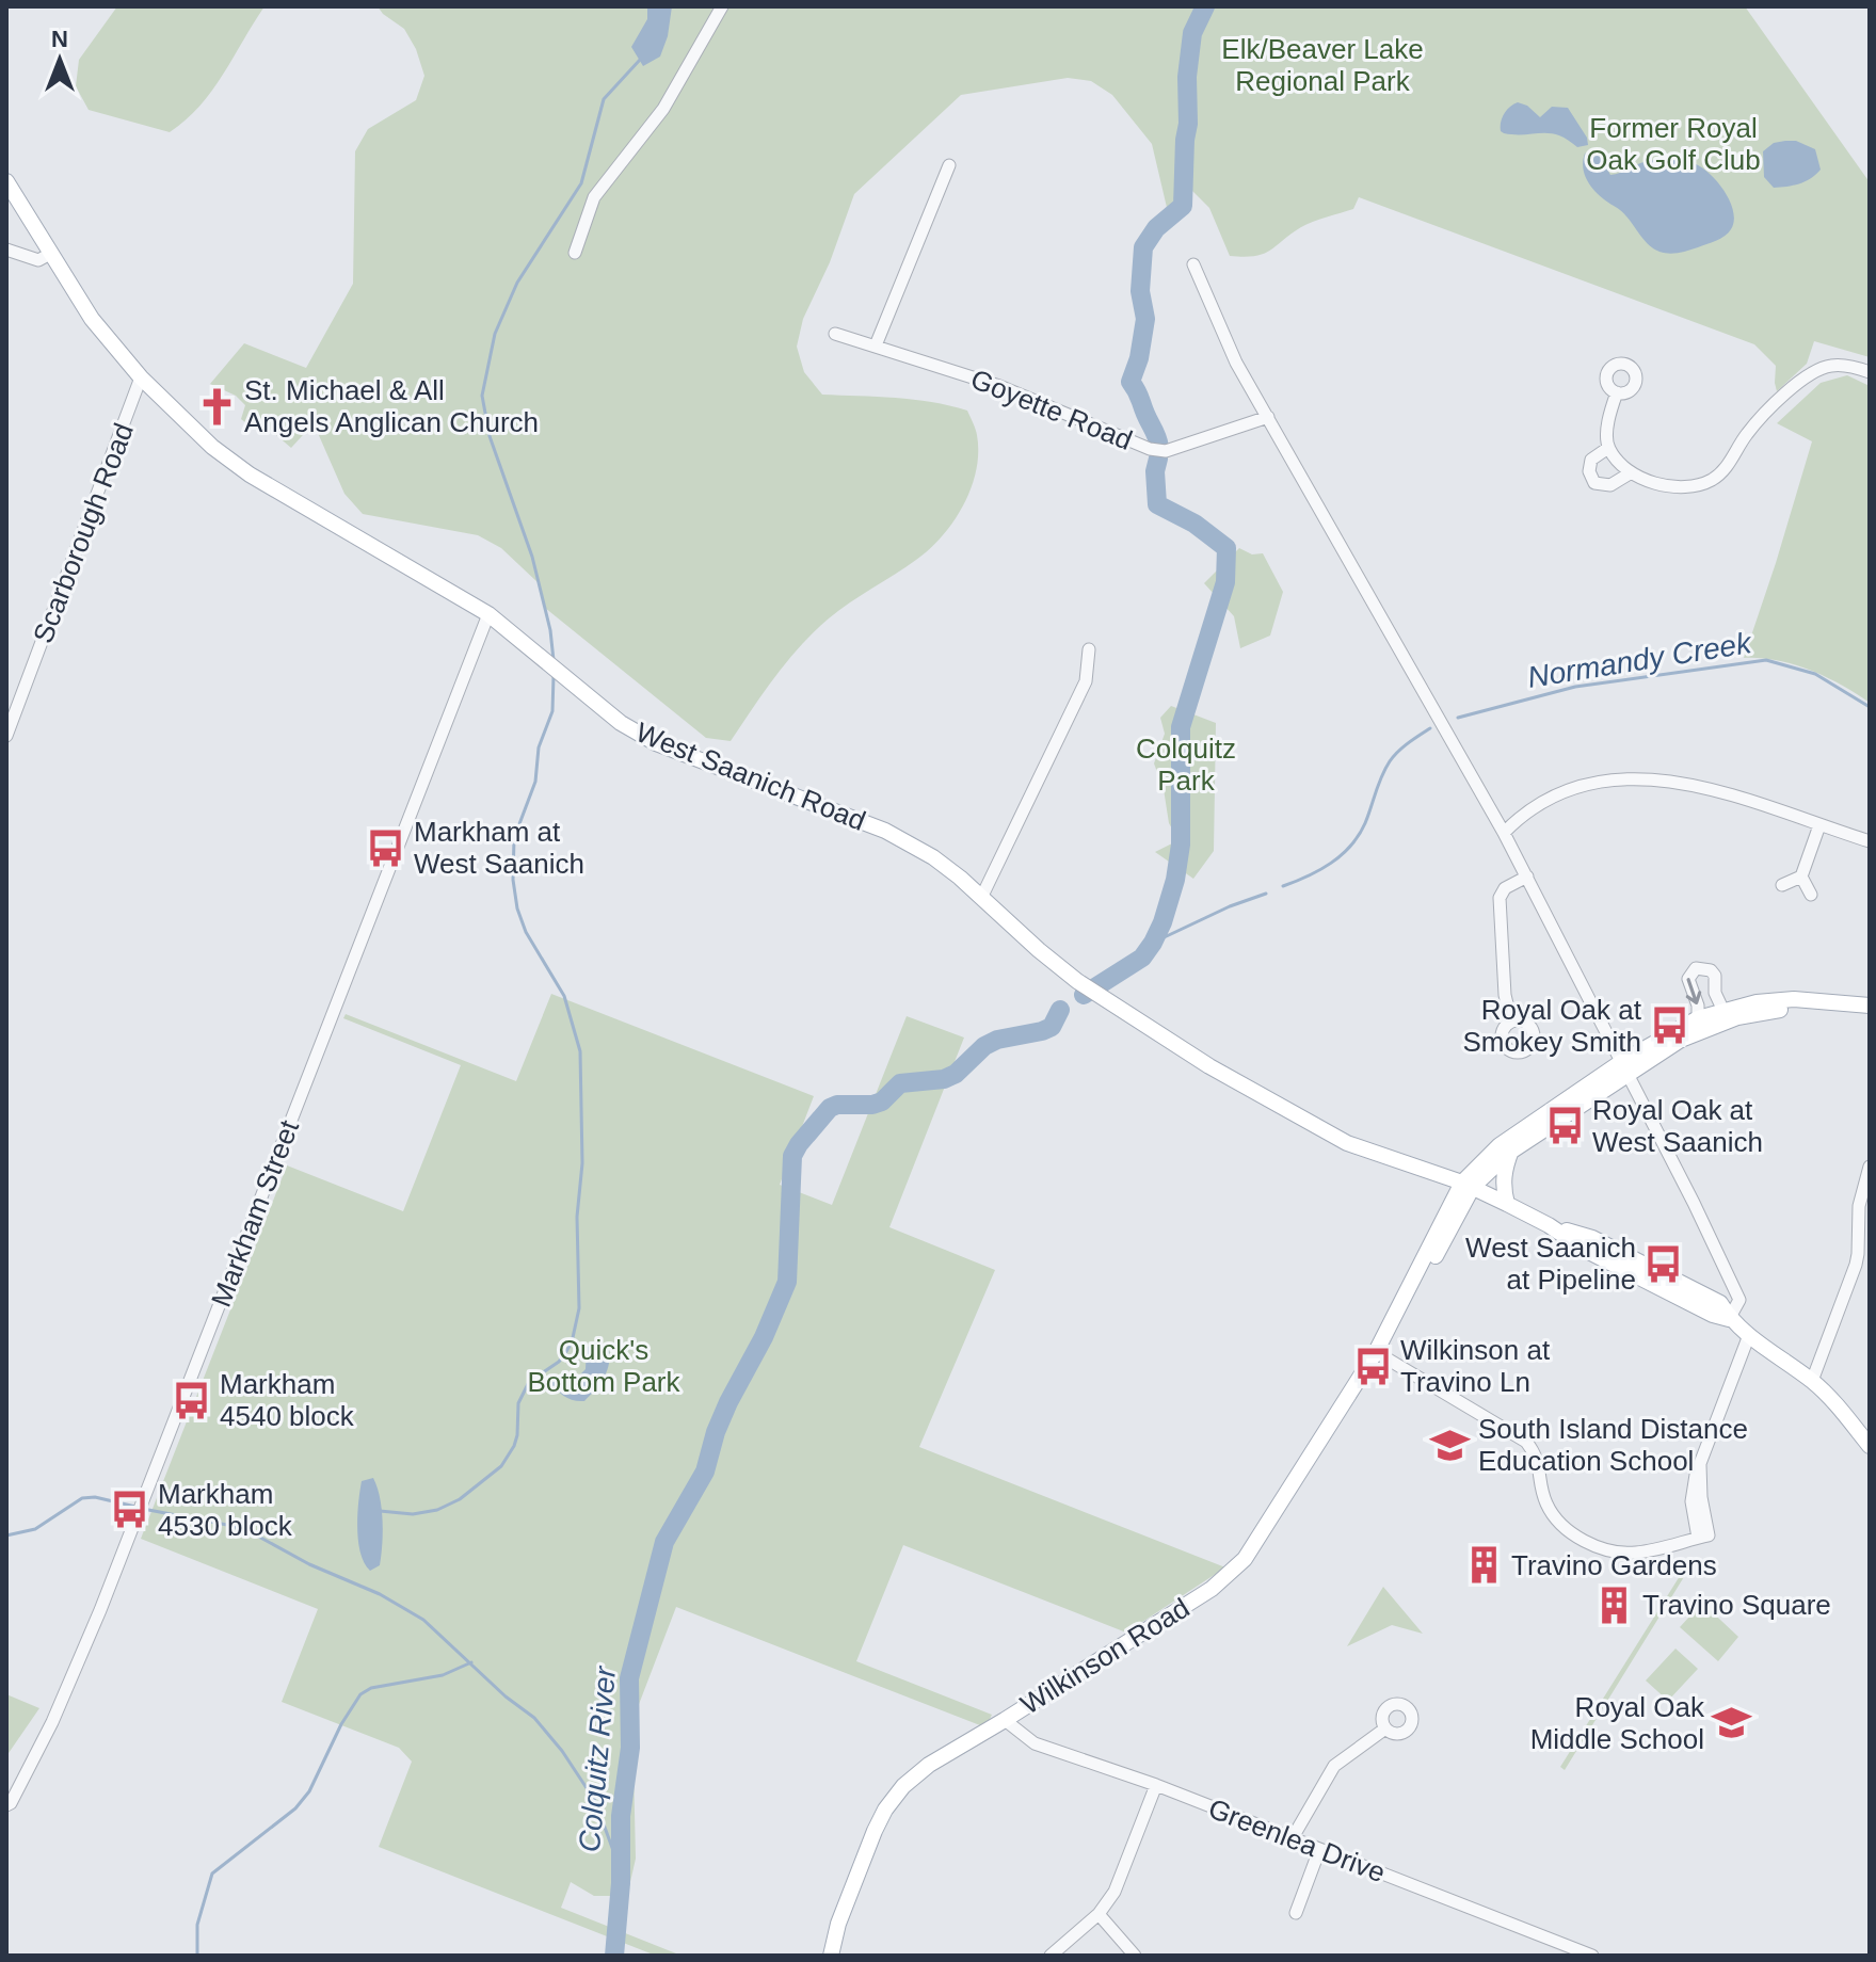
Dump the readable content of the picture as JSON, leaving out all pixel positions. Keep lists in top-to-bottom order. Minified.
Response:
{"streets":{"main road":["West Saanich Road","Wilkinson Road"],"street":["Goyette Road","Scarborough Road","Markham Street","Greenlea Drive"]},"crossings":[["Scarborough Road","West Saanich Road"],["West Saanich Road","Markham Street"],["West Saanich Road","Wilkinson Road"],["Wilkinson Road","Greenlea Drive"]],"water":["Normandy Creek","Colquitz River"],"parks":["Elk/Beaver Lake Regional Park","Former Royal Oak Golf Club","Colquitz Park","Quick's Bottom Park"],"places":{"church":["St. Michael & All Angels Anglican Church"],"bus stop":["Markham at West Saanich","Royal Oak at Smokey Smith","Royal Oak at West Saanich","West Saanich at Pipeline","Wilkinson at Travino Ln","Markham 4540 block","Markham 4530 block"],"school or university":["South Island Distance Education School","Royal Oak Middle School"],"building":["Travino Gardens","Travino Square"]},"north":"top"}
